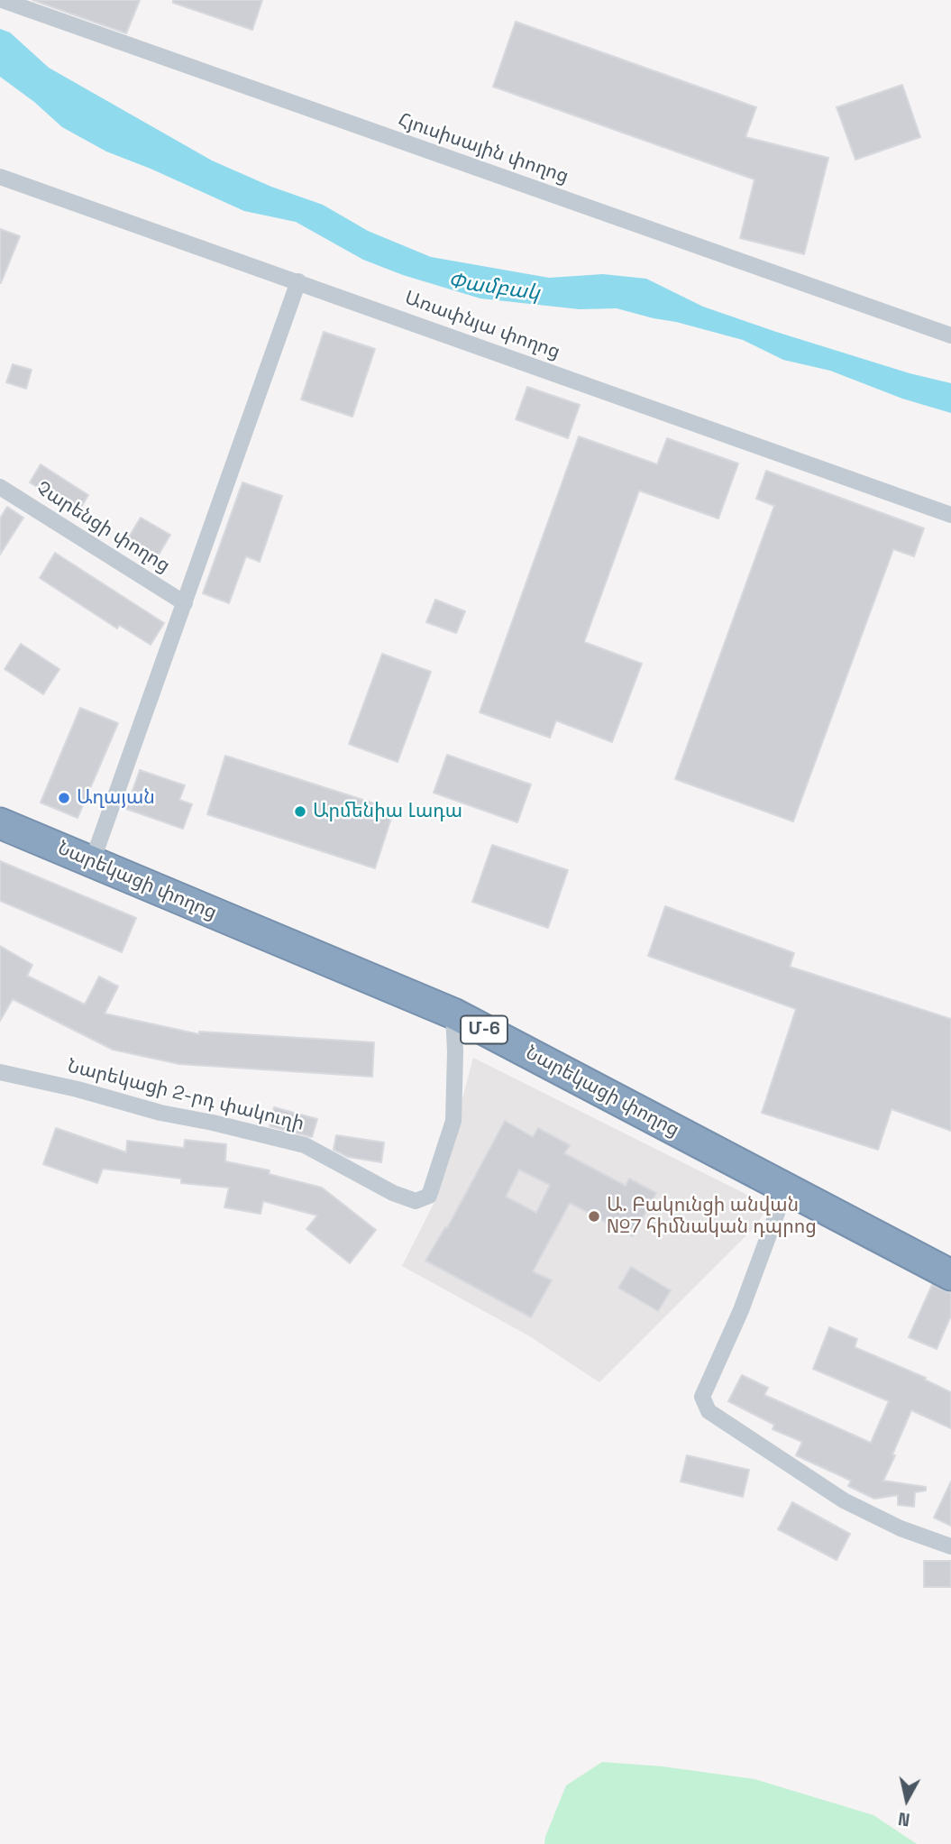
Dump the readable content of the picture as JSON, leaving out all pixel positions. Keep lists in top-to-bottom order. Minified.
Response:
{"streets":{"highway":["Նարեկացի փողոց","Մ-6"],"street":["Հյուսիսային փողոց","Առափնյա փողոց","Չարենցի փողոց","Նարեկացի 2-րդ փակուղի"]},"crossings":[["Նարեկացի փողոց","Նարեկացի 2-րդ փակուղի"]],"water":["Փամբակ"],"places":["Աղայան","Արմենիա Լադա","Ա. Բակունցի անվան №7 հիմնական դպրոց"],"north":"bottom"}
